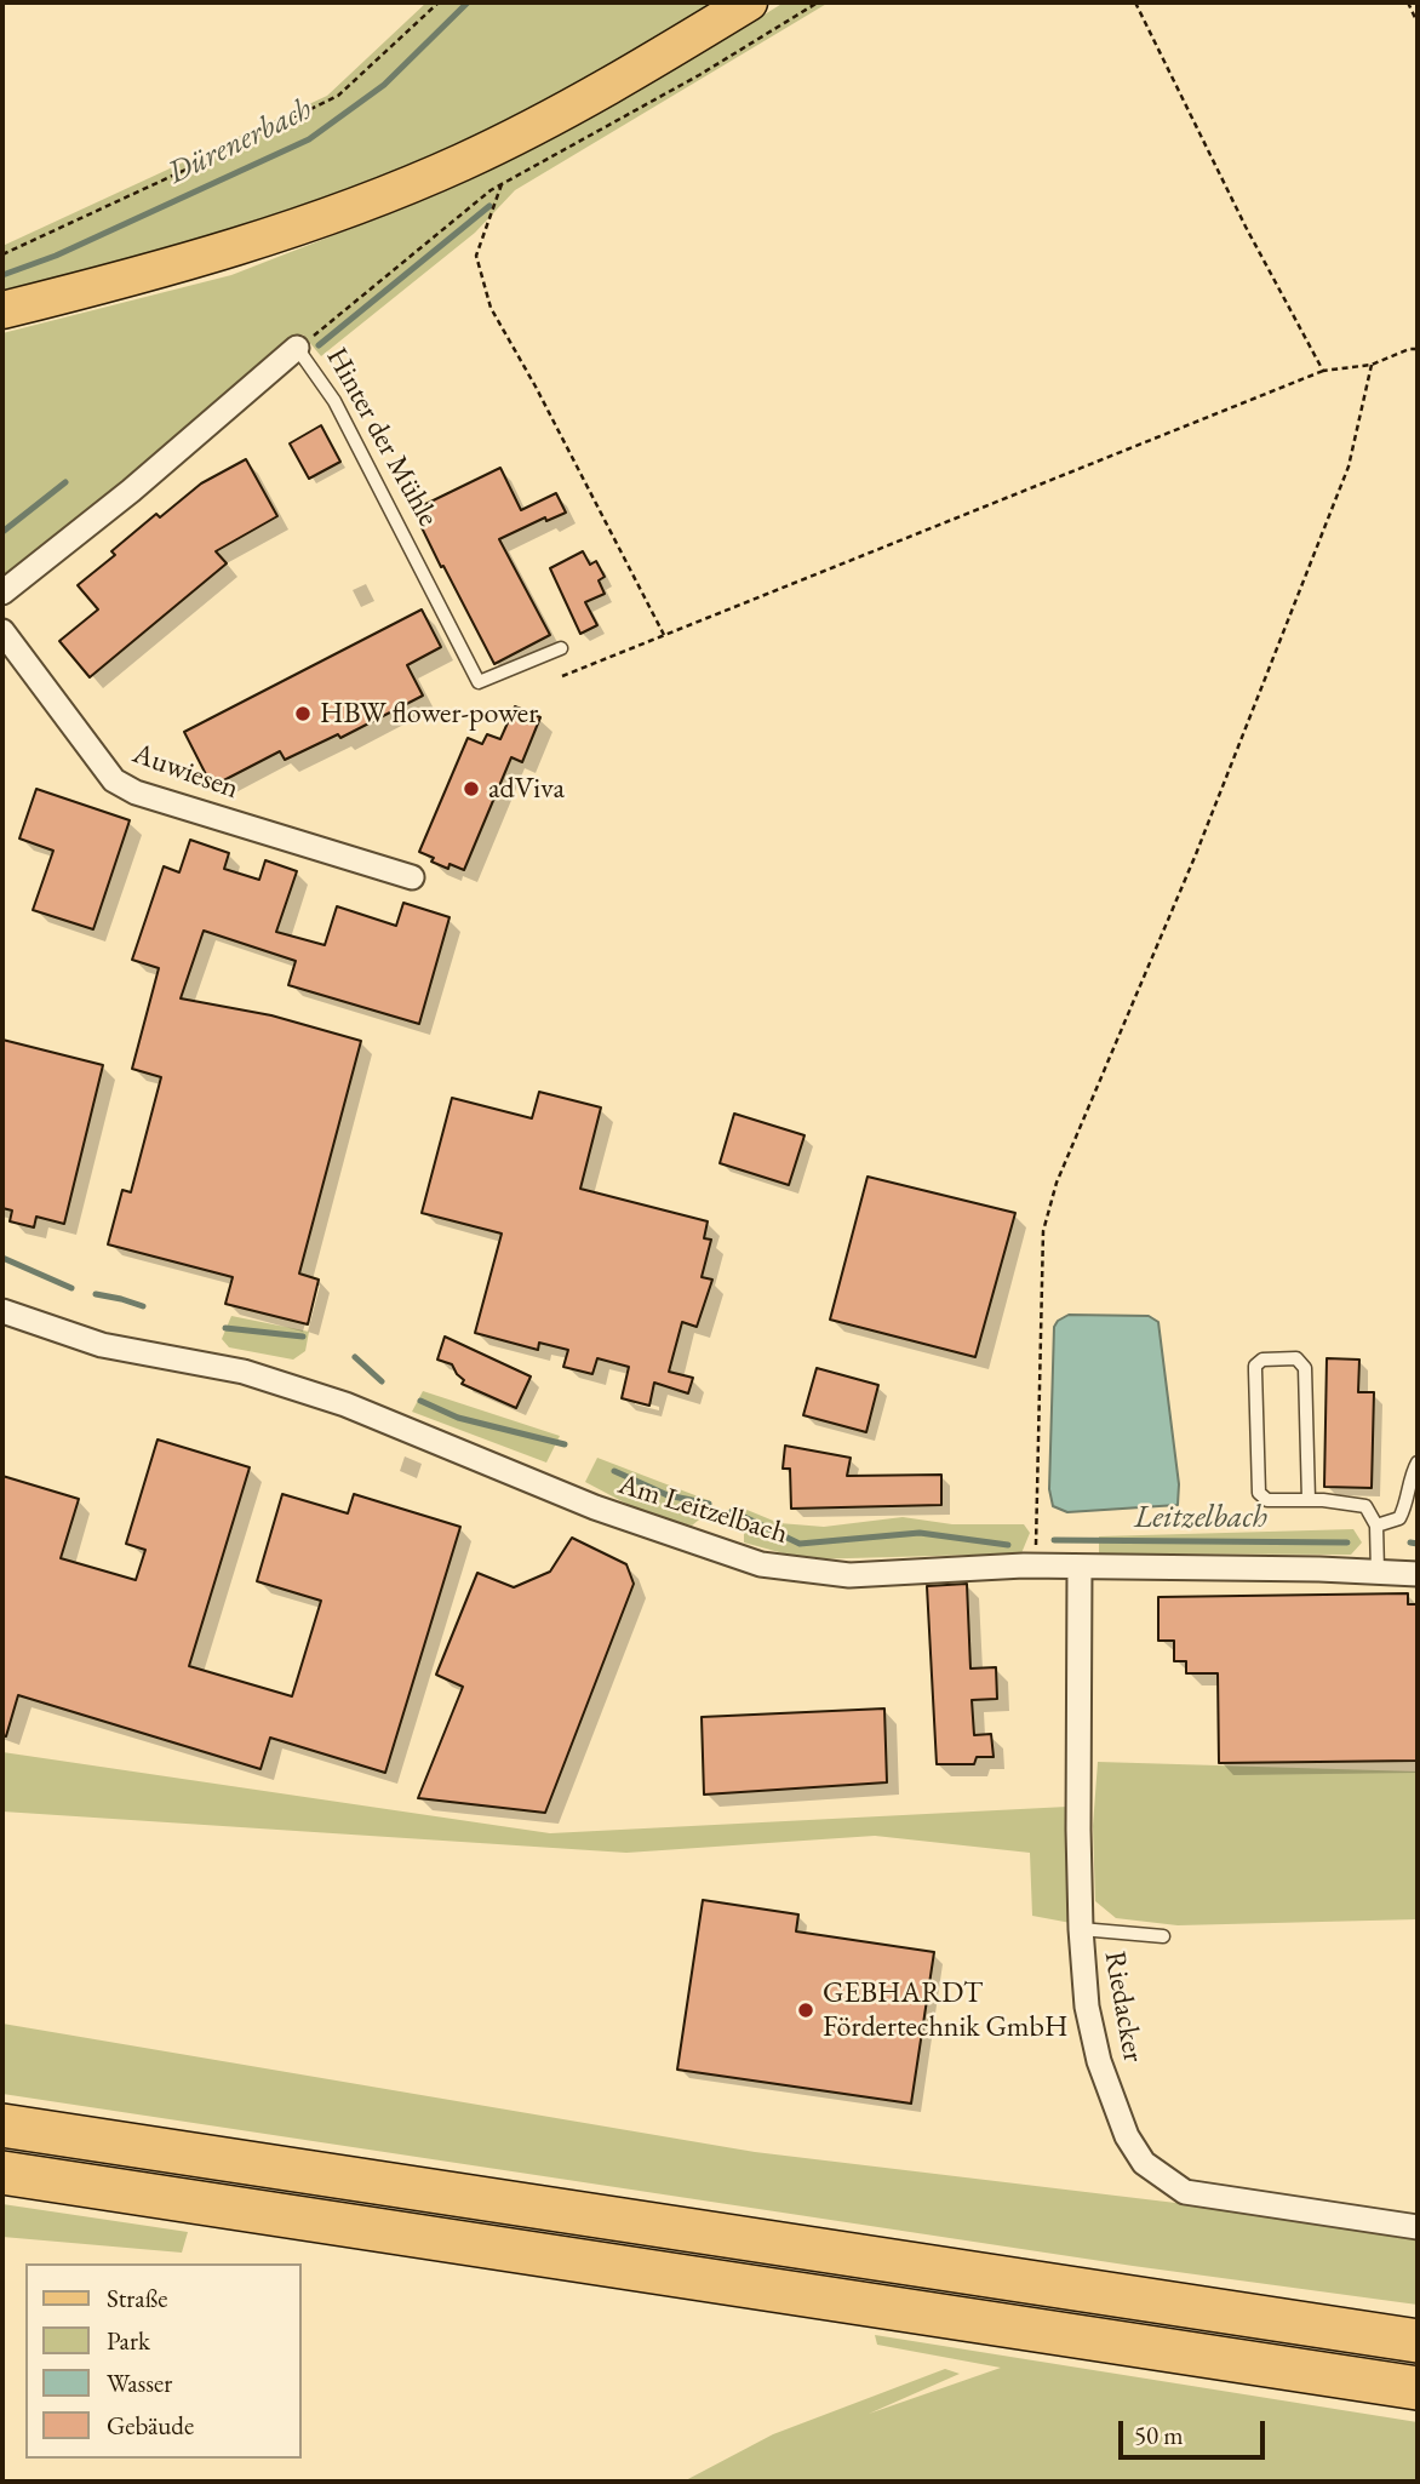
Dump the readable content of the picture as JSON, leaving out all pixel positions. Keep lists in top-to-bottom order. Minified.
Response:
{"streets":{"street":["Hinter der Mühle","Auwiesen","Am Leitzelbach","Riedacker"]},"crossings":[["Am Leitzelbach","Riedacker"]],"water":["Dürenerbach","Leitzelbach"],"places":["HBW flower-power","adViva","GEBHARDT Fördertechnik GmbH"],"legend":["Straße","Park","Wasser","Gebäude"],"scale_bar":"50 m"}
